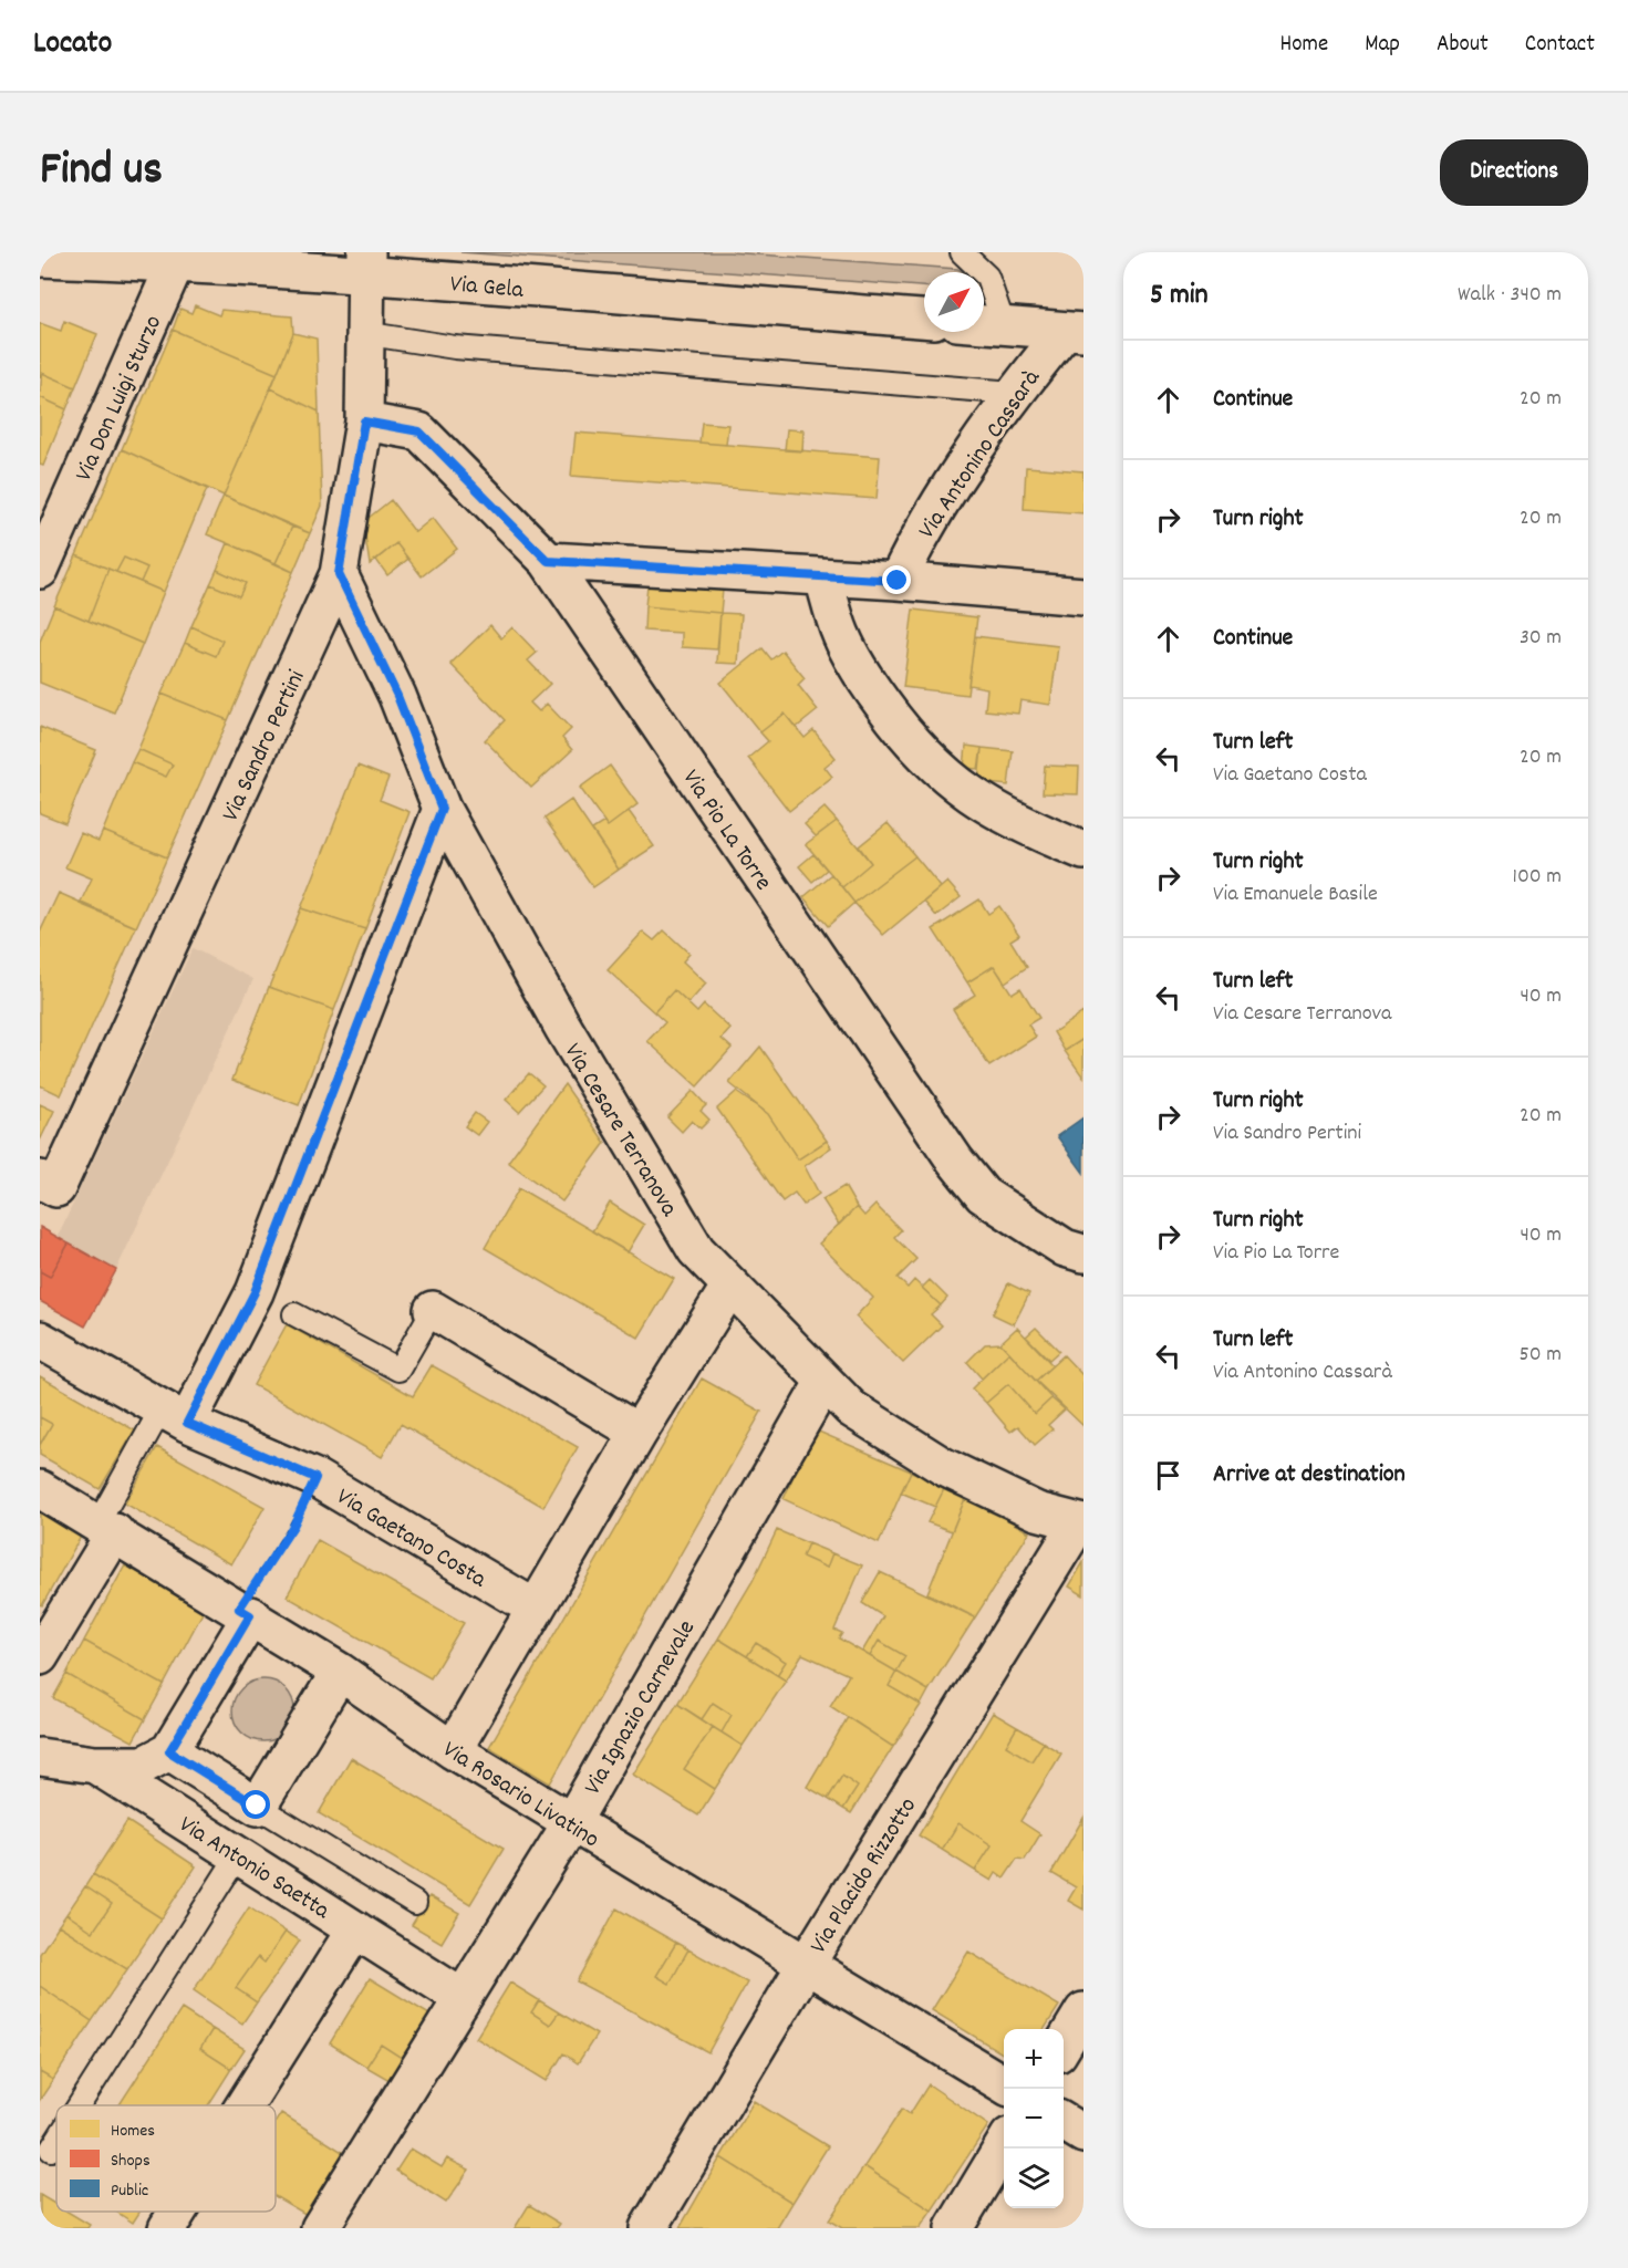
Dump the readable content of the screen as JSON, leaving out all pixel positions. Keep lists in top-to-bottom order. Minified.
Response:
{"streets":{"street":["Via Gela","Via Don Luigi Sturzo","Via Antonino Cassarà","Via Sandro Pertini","Via Pio La Torre","Via Cesare Terranova","Via Gaetano Costa","Via Ignazio Carnevale","Via Rosario Livatino","Via Antonio Saetta","Via Placido Rizzotto"]},"crossings":[["Via Gela","Via Don Luigi Sturzo"],["Via Gela","Via Sandro Pertini"],["Via Sandro Pertini","Via Pio La Torre"],["Via Sandro Pertini","Via Cesare Terranova"],["Via Cesare Terranova","Via Ignazio Carnevale"],["Via Cesare Terranova","Via Placido Rizzotto"],["Via Ignazio Carnevale","Via Rosario Livatino"],["Via Ignazio Carnevale","Via Antonio Saetta"],["Via Rosario Livatino","Via Placido Rizzotto"]],"legend":["Homes","Shops","Public"],"north":"top right","page":{"header":"Locato","nav":["Home","Map","About","Contact"],"title":"Find us","buttons":"Directions","heading":["5 min","Walk · 340 m"],"list":[["Continue","20 m"],["Turn right","20 m"],["Continue","30 m"],["Turn left","Via Gaetano Costa","20 m"],["Turn right","Via Emanuele Basile","100 m"],["Turn left","Via Cesare Terranova","40 m"],["Turn right","Via Sandro Pertini","20 m"],["Turn right","Via Pio La Torre","40 m"],["Turn left","Via Antonino Cassarà","50 m"],"Arrive at destination"],"map_buttons":["+","−"]}}
